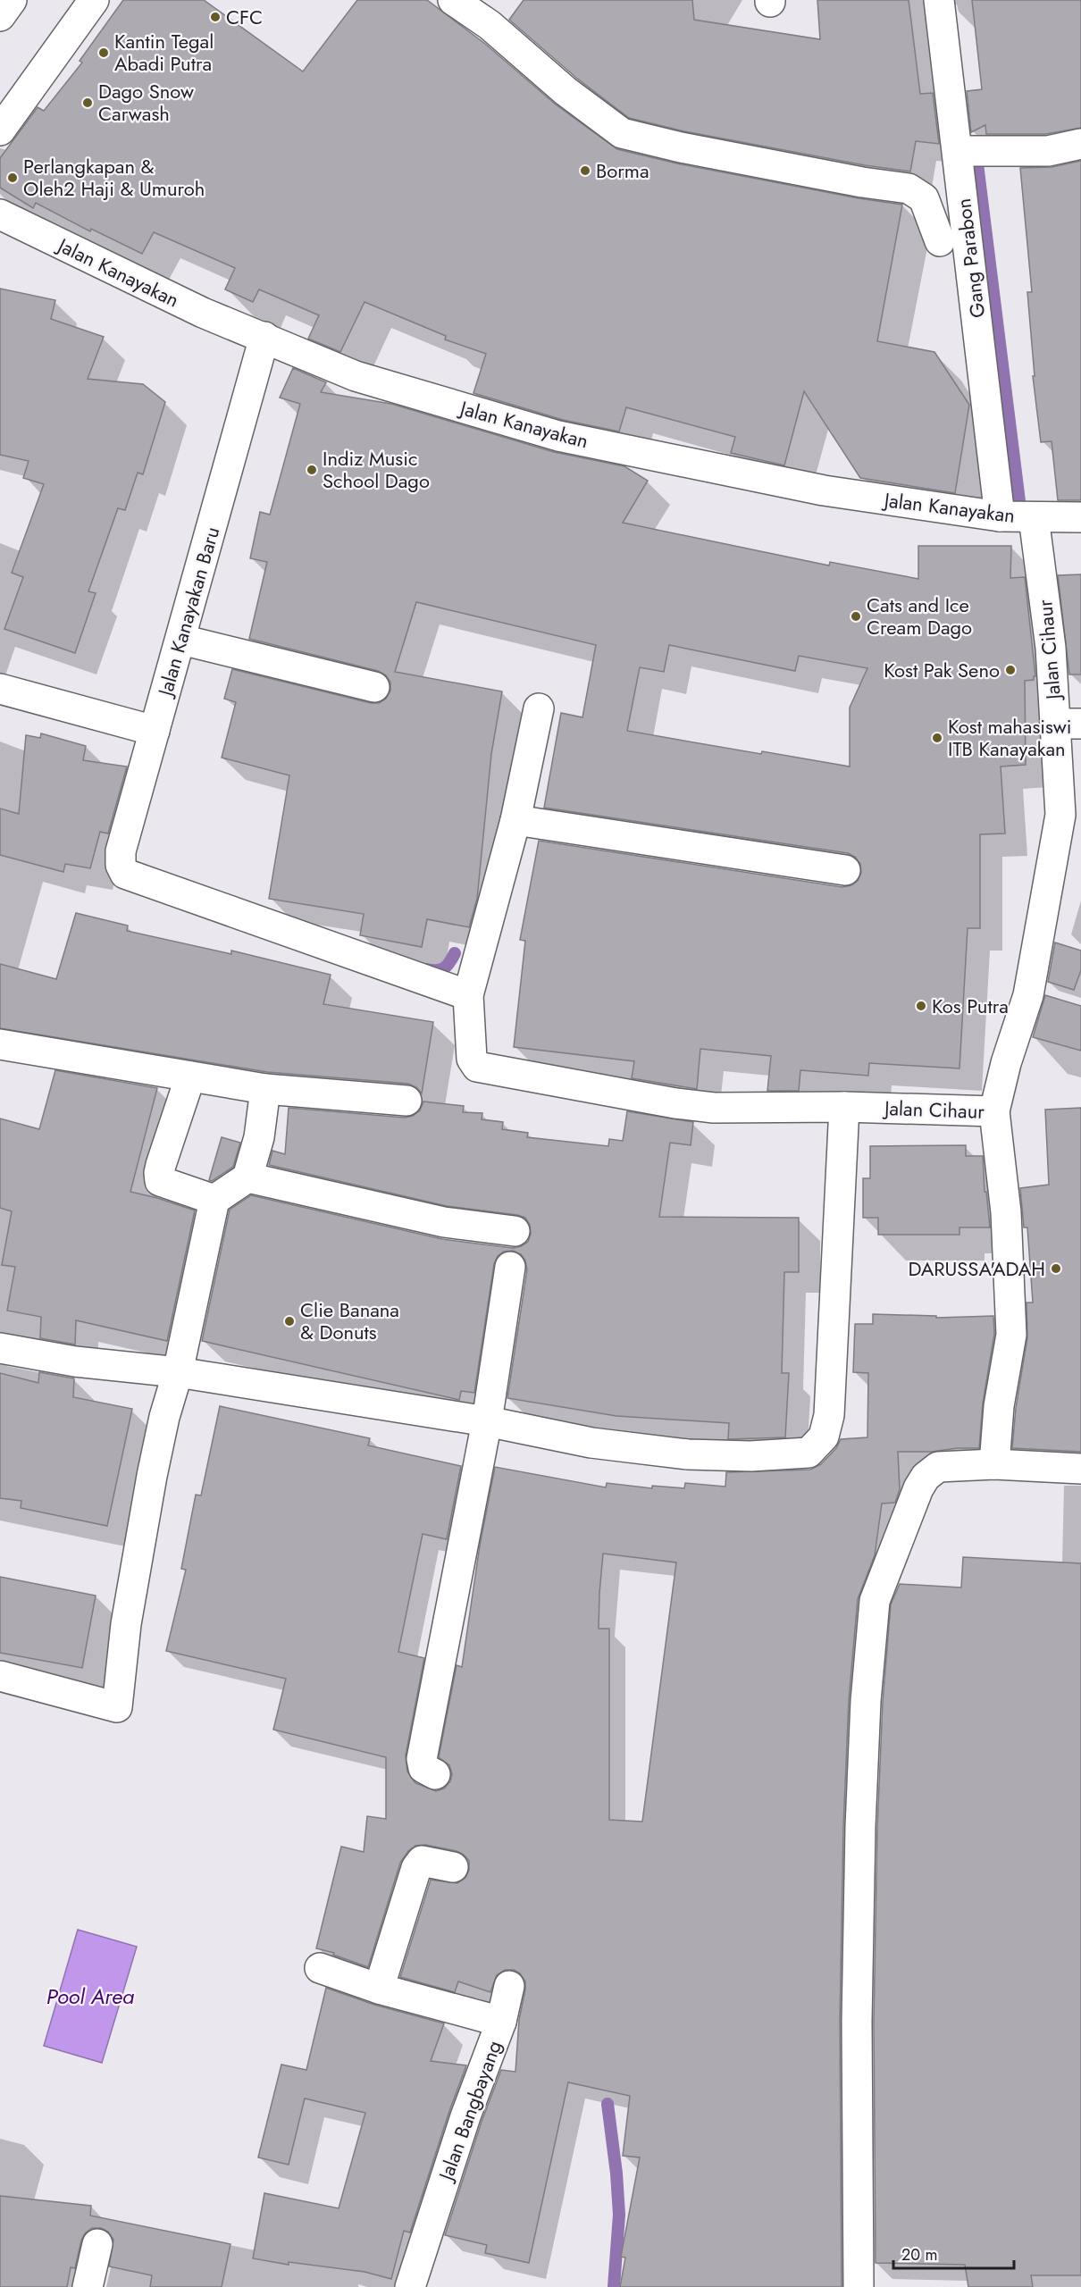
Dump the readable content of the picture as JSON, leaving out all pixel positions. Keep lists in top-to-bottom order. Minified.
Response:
{"streets":{"street":["Gang Parabon","Jalan Kanayakan","Jalan Kanayakan Baru","Jalan Cihaur","Jalan Bangbayang"]},"crossings":[["Gang Parabon","Jalan Kanayakan"],["Jalan Kanayakan","Jalan Kanayakan Baru"],["Jalan Kanayakan","Jalan Cihaur"],["Jalan Kanayakan Baru","Jalan Cihaur"]],"water":["Pool Area"],"places":["CFC","Kantin Tegal Abadi Putra","Dago Snow Carwash","Borma","Perlangkapan & Oleh2 Haji & Umuroh","Indiz Music School Dago","Cats and Ice Cream Dago","Kost Pak Seno","Kost mahasiswi ITB Kanayakan","Kos Putra","DARUSSA'ADAH","Clie Banana & Donuts"],"scale_bar":"20 m"}
